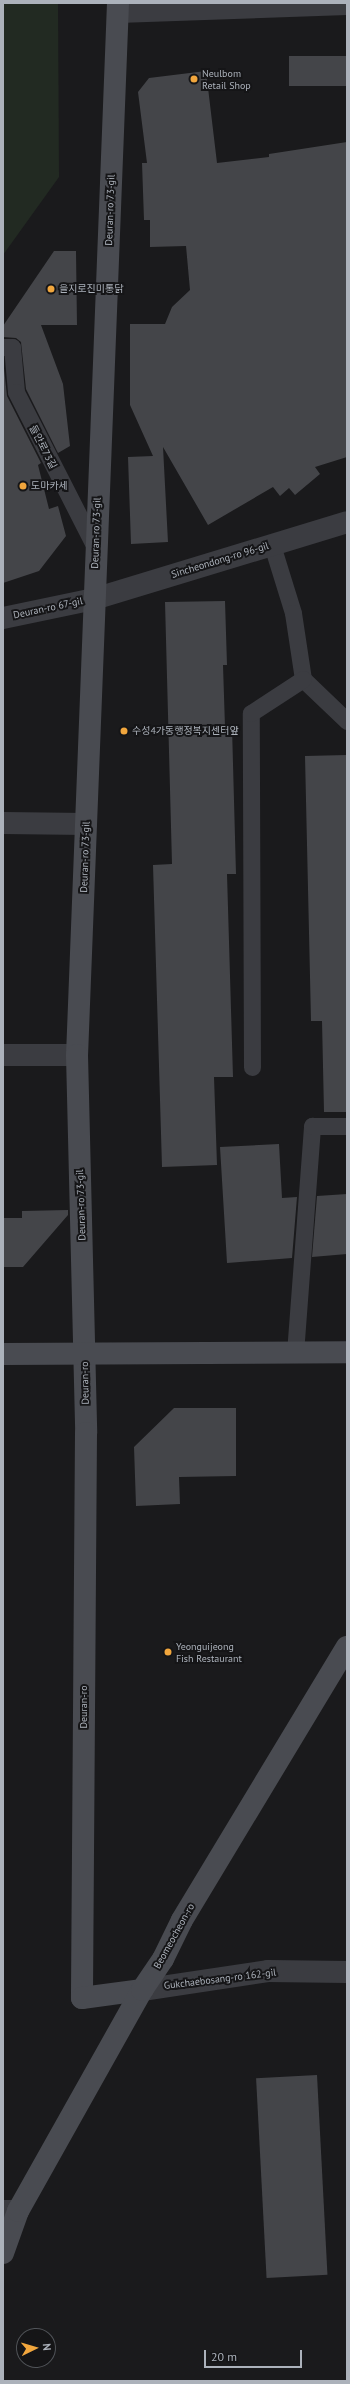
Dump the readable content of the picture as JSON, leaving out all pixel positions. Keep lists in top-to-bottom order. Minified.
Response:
{"streets":{"street":["Deuran-ro 73-gil","Sincheondong-ro 96-gil","Deuran-ro 67-gil","Deuran-ro","Beomeocheon-ro","Gukchaebosang-ro 162-gil"],"lane":["들안로73길"]},"crossings":[["Deuran-ro 73-gil","들안로73길"],["Deuran-ro 73-gil","Sincheondong-ro 96-gil"],["Deuran-ro 73-gil","Deuran-ro 67-gil"],["Deuran-ro 73-gil","Deuran-ro"],["Sincheondong-ro 96-gil","Deuran-ro 67-gil"],["Deuran-ro","Beomeocheon-ro"],["Deuran-ro","Gukchaebosang-ro 162-gil"],["Beomeocheon-ro","Gukchaebosang-ro 162-gil"]],"places":["Neulbom Retail Shop","을지로진미통닭","도마카세","수성4가동행정복지센터앞","Yeonguijeong Fish Restaurant"],"scale_bar":"20 m","north":"right"}
